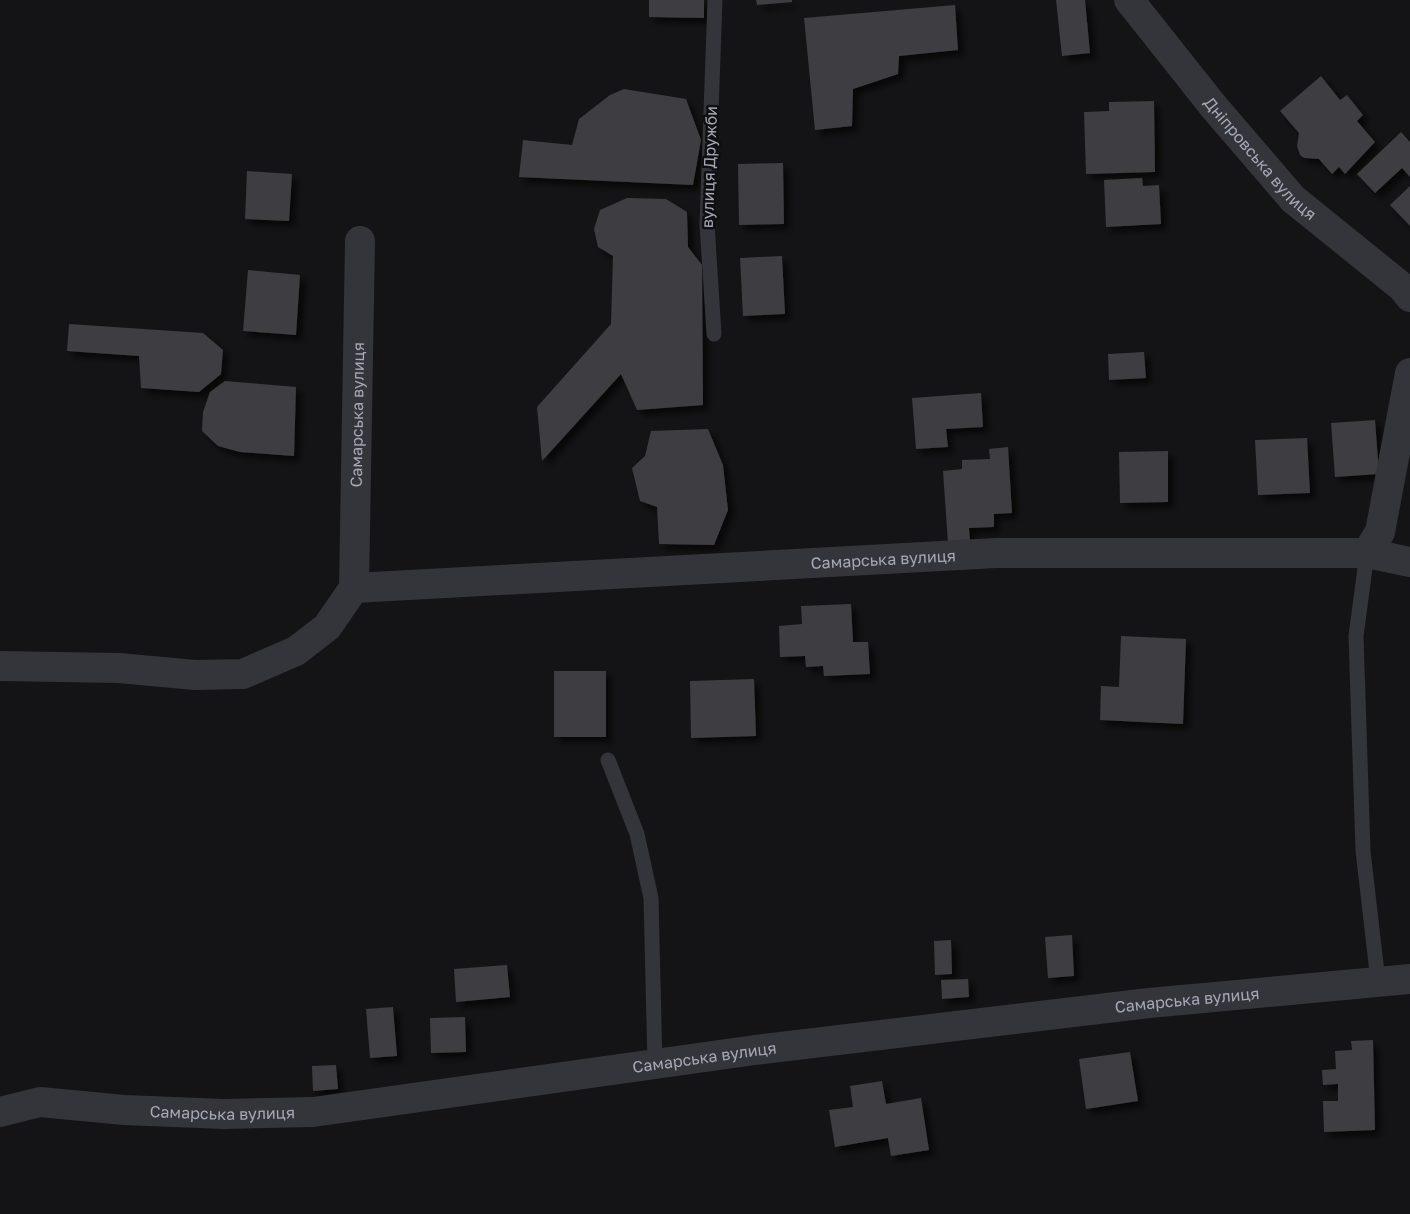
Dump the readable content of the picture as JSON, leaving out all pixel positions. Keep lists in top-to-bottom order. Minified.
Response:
{"streets":{"street":["Дніпровська вулиця","Самарська вулиця"],"lane":["вулиця Дружби"]}}
